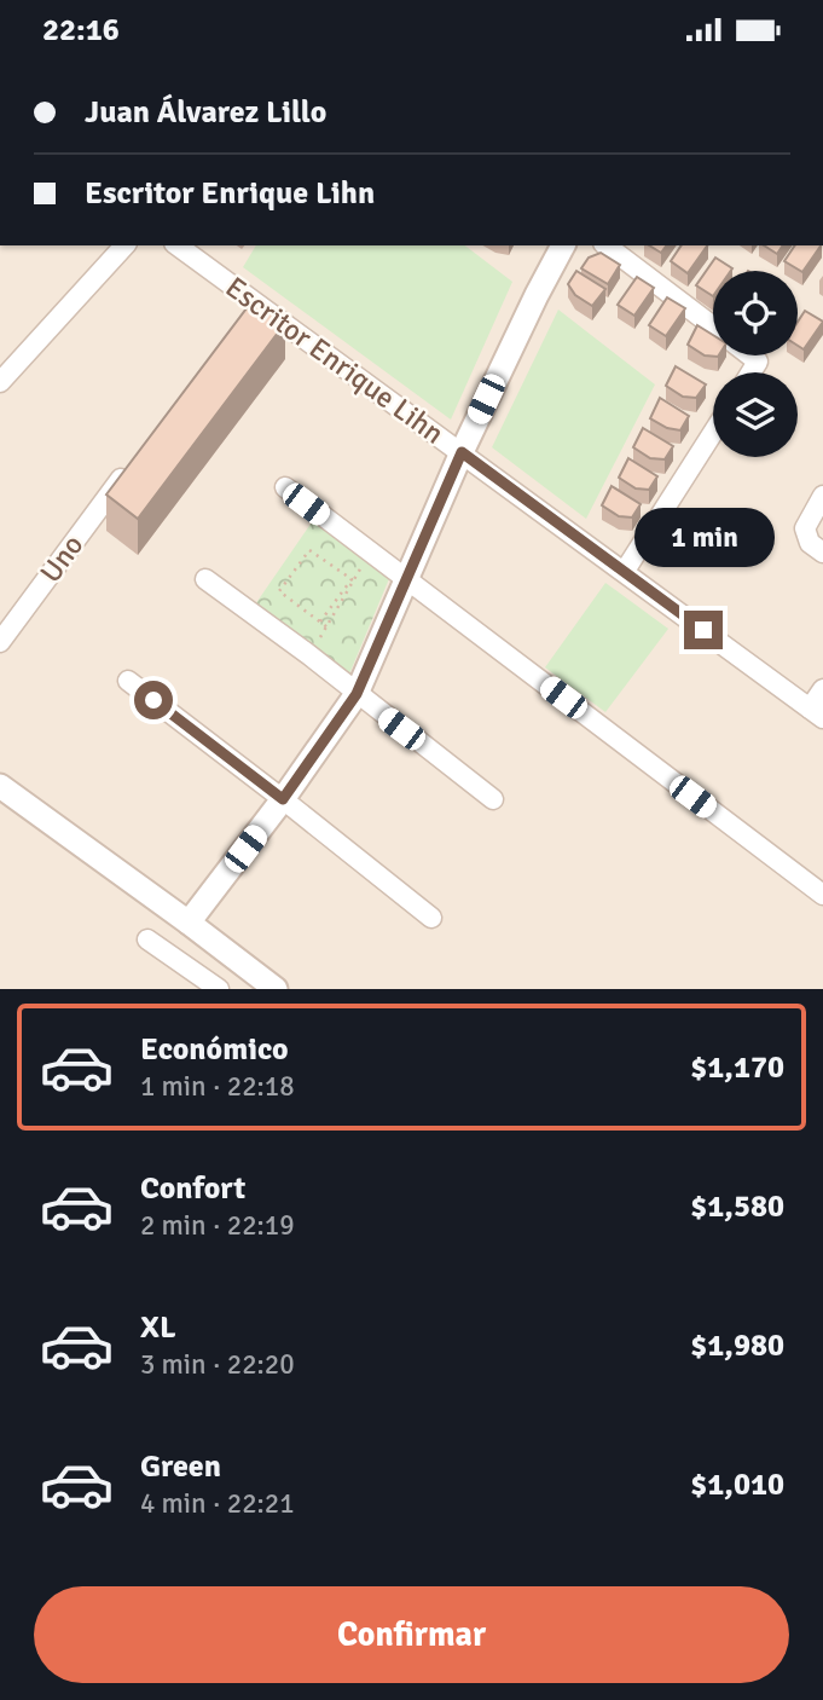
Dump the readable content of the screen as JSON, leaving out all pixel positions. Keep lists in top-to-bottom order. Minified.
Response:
{"streets":{"street":["Escritor Enrique Lihn","Uno"]},"page":{"status":"22:16","banner":["Juan Álvarez Lillo","Escritor Enrique Lihn"],"bubble":"1 min","list":[{"name":"Económico","note":"1 min · 22:18","value":"$1,170"},{"name":"Confort","note":"2 min · 22:19","value":"$1,580"},{"name":"XL","note":"3 min · 22:20","value":"$1,980"},{"name":"Green","note":"4 min · 22:21","value":"$1,010"}],"buttons":"Confirmar"}}
